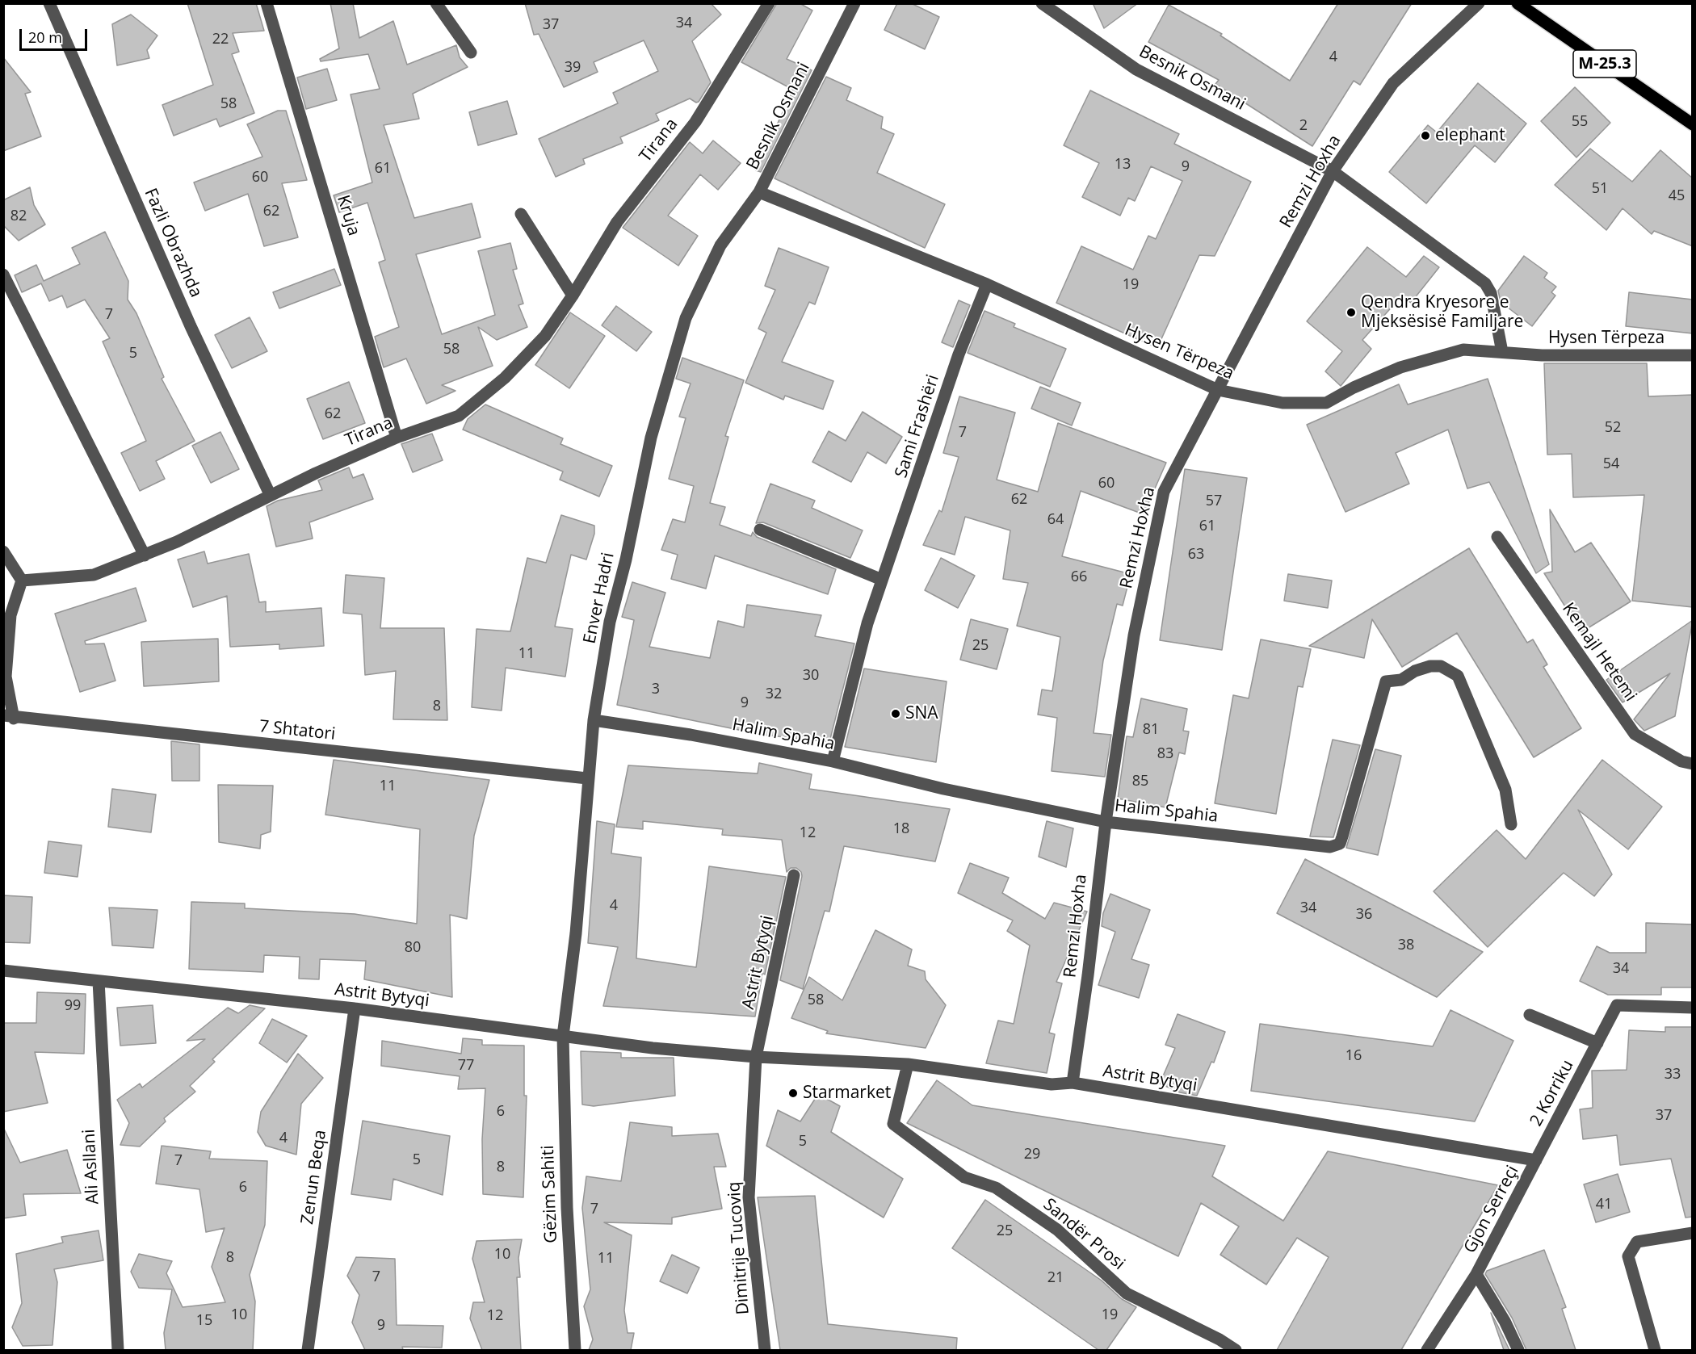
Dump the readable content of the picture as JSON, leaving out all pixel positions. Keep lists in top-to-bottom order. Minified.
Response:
{"streets":{"main road":["M-25.3"],"street":["Besnik Osmani","Tirana","Remzi Hoxha","Kruja","Fazli Obrazhda","Hysen Tërpeza","Sami Frashëri","Enver Hadri","Kemajl Hetemi","7 Shtatori","Halim Spahia","Astrit Bytyqi","2 Korriku","Ali Asllani","Zenun Beqa","Gëzim Sahiti","Gjon Serreçi","Sandër Prosi","Dimitrije Tucoviq"]},"crossings":[["Besnik Osmani","Remzi Hoxha"],["Besnik Osmani","Hysen Tërpeza"],["Besnik Osmani","Enver Hadri"],["Tirana","Kruja"],["Tirana","Fazli Obrazhda"],["Remzi Hoxha","Hysen Tërpeza"],["Remzi Hoxha","Halim Spahia"],["Remzi Hoxha","Astrit Bytyqi"],["Hysen Tërpeza","Sami Frashëri"],["Hysen Tërpeza","Enver Hadri"],["Sami Frashëri","Halim Spahia"],["Enver Hadri","7 Shtatori"],["Enver Hadri","Halim Spahia"],["Enver Hadri","Astrit Bytyqi"],["Enver Hadri","Gëzim Sahiti"],["Astrit Bytyqi","2 Korriku"],["Astrit Bytyqi","Ali Asllani"],["Astrit Bytyqi","Zenun Beqa"],["Astrit Bytyqi","Gëzim Sahiti"],["Astrit Bytyqi","Gjon Serreçi"],["Astrit Bytyqi","Sandër Prosi"],["Astrit Bytyqi","Dimitrije Tucoviq"],["2 Korriku","Gjon Serreçi"]],"places":["elephant","Qendra Kryesore e Mjeksësisë Familjare","SNA","Starmarket"],"house_numbers":["34","37","22","4","39","58","55","2","13","9","61","60","51","45","62","82","19","7","58","5","62","52","7","54","60","62","57","64","61","63","66","25","11","30","3","32","9","8","81","83","85","11","18","12","4","34","36","38","80","34","58","99","16","77","33","6","37","4","5","29","5","7","8","6","41","7","25","10","8","11","7","21","10","19","12","15","9"],"scale_bar":"20 m"}
